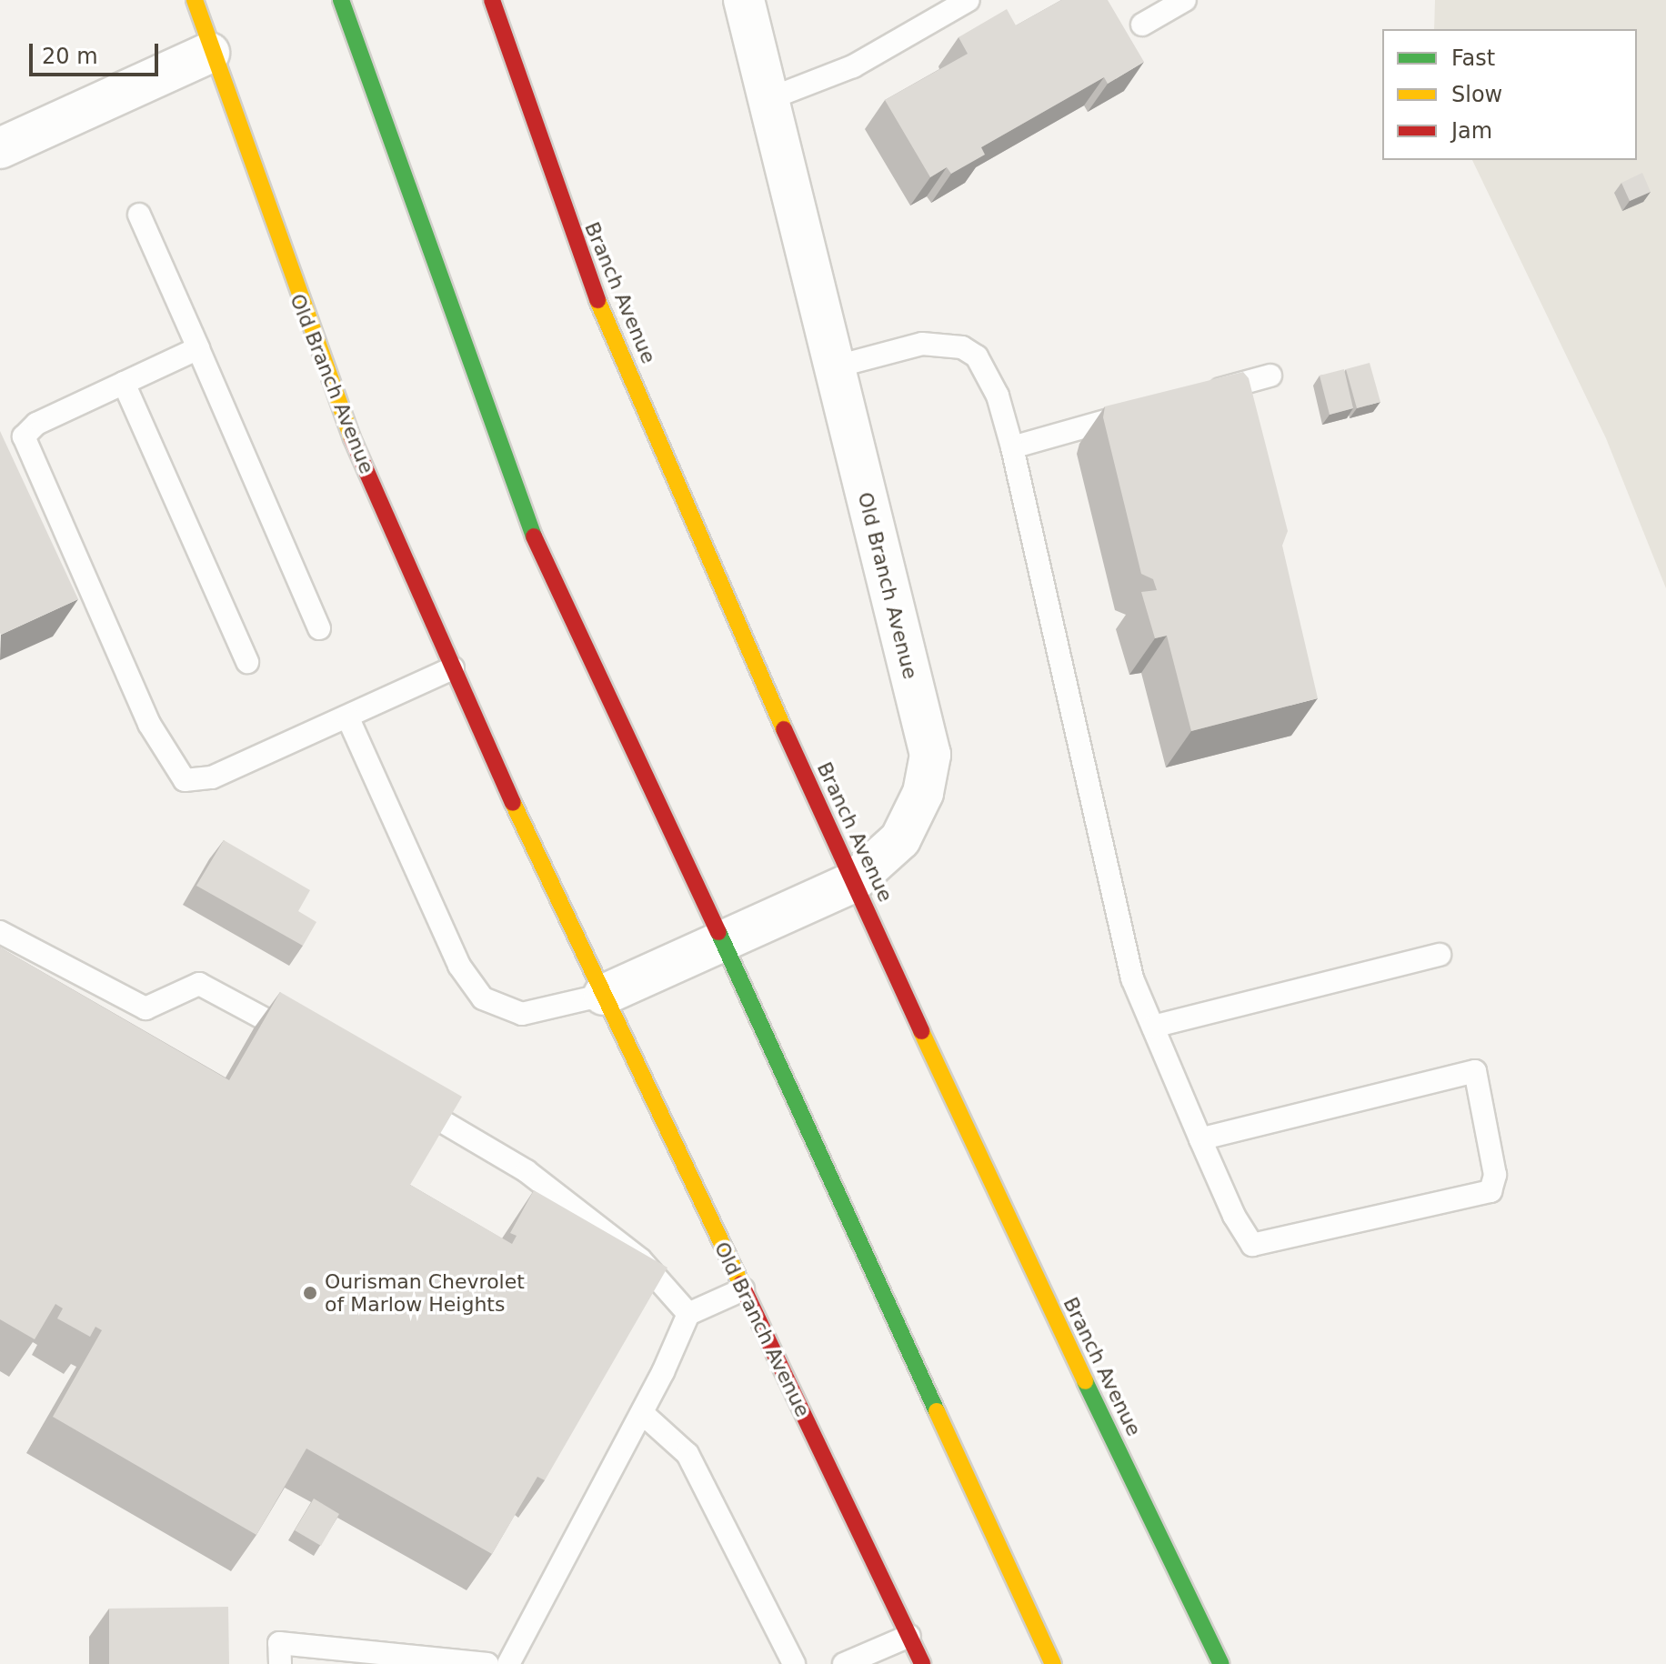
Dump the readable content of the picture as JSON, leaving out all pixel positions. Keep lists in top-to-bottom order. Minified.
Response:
{"streets":{"main road":["Branch Avenue","Old Branch Avenue"]},"crossings":[["Branch Avenue","Old Branch Avenue"]],"places":["Ourisman Chevrolet of Marlow Heights"],"legend":["Fast","Slow","Jam"],"scale_bar":"20 m"}
